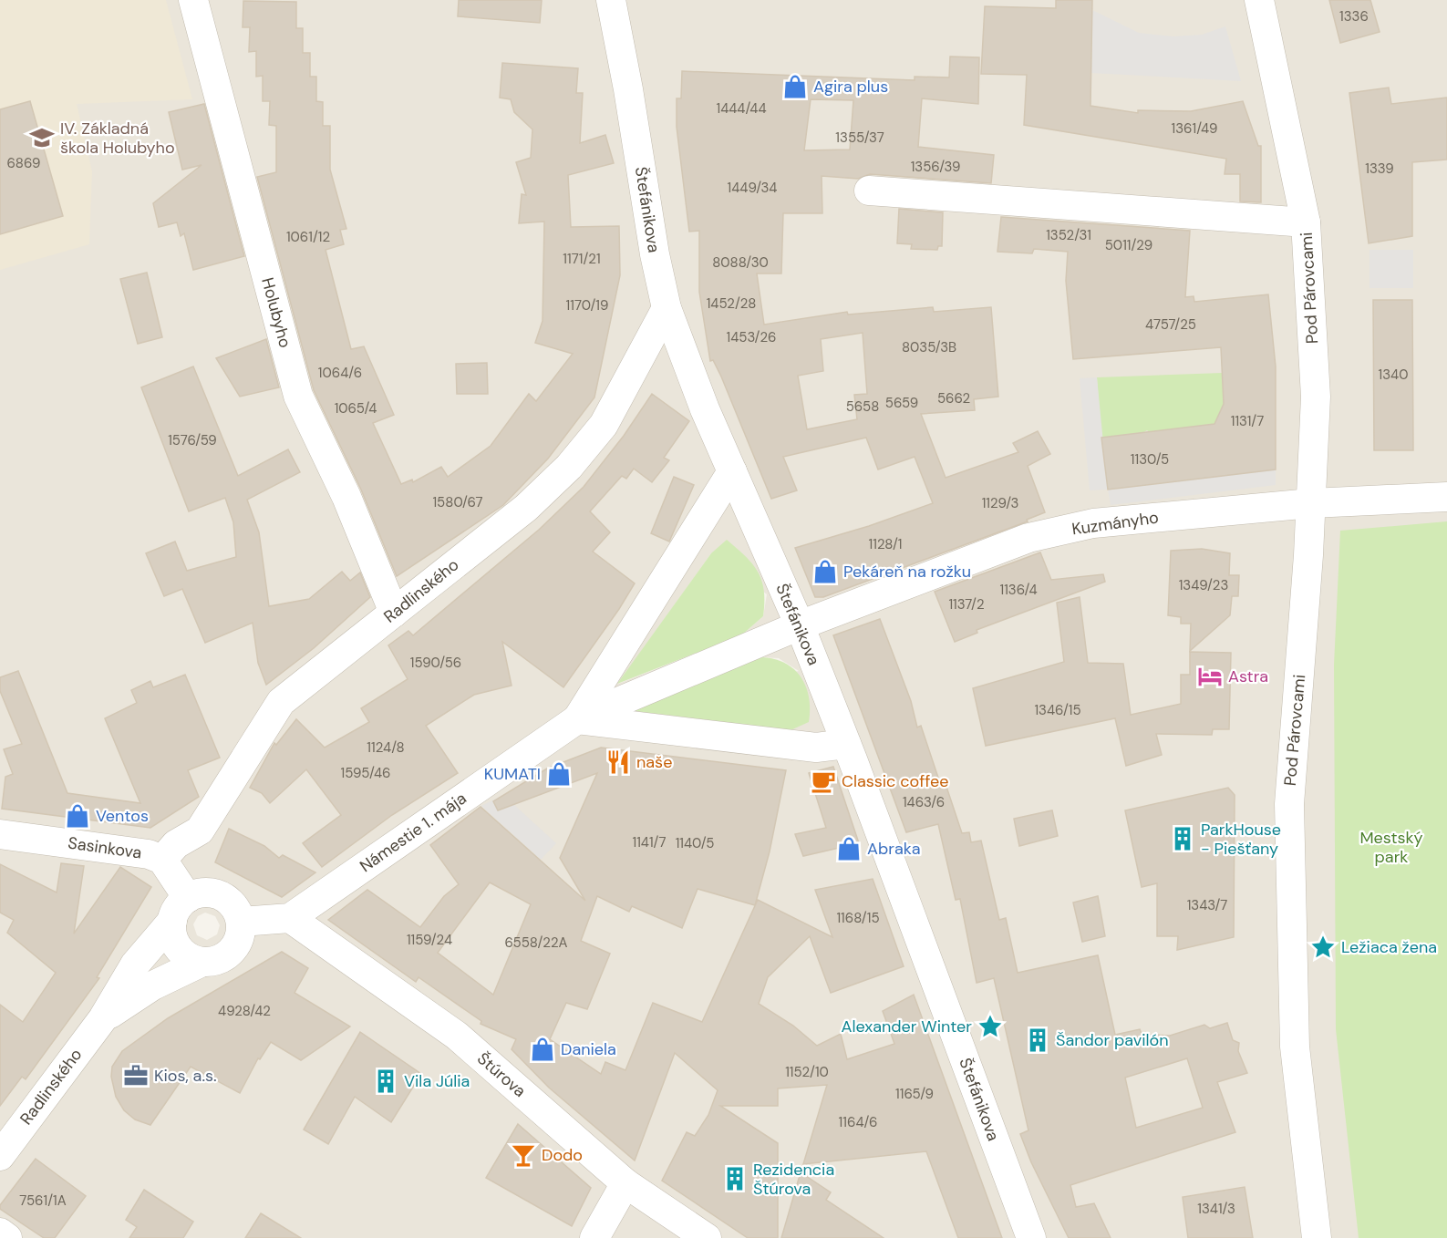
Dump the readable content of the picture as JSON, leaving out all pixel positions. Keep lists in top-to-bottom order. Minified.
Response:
{"streets":{"street":["Štefánikova","Pod Párovcami","Holubyho","Kuzmányho","Radlinského","Námestie 1. mája","Sasinkova","Štúrova"]},"crossings":[["Štefánikova","Kuzmányho"],["Štefánikova","Radlinského"],["Štefánikova","Námestie 1. mája"],["Pod Párovcami","Kuzmányho"],["Holubyho","Radlinského"],["Kuzmányho","Námestie 1. mája"],["Radlinského","Sasinkova"],["Námestie 1. mája","Štúrova"]],"parks":["Mestský park"],"places":{"shop":["Agira plus","Pekáreň na rožku","KUMATI","Ventos","Abraka","Daniela"],"school or university":["IV. Základná škola Holubyho"],"hotel":["Astra"],"restaurant":["naše"],"cafe":["Classic coffee"],"building":["ParkHouse - Piešťany","Šandor pavilón","Vila Júlia","Rezidencia Štúrova"],"place":["Ležiaca žena","Alexander Winter"],"office":["Kios, a.s."],"bar":["Dodo"]},"house_numbers":["1336","1444/44","1361/49","1355/37","6869","1356/39","1339","1449/34","1352/31","1061/12","5011/29","1171/21","8088/30","1452/28","1170/19","4757/25","1453/26","8035/3B","1064/6","1340","5662","5659","5658","1065/4","1131/7","1576/59","1130/5","1580/67","1129/3","1128/1","1349/23","1136/4","1137/2","1590/56","1346/15","1124/8","1595/46","1463/6","1141/7","1140/5","1343/7","1168/15","1159/24","6558/22A","4928/42","1152/10","1165/9","1164/6","7561/1A","1341/3"]}
